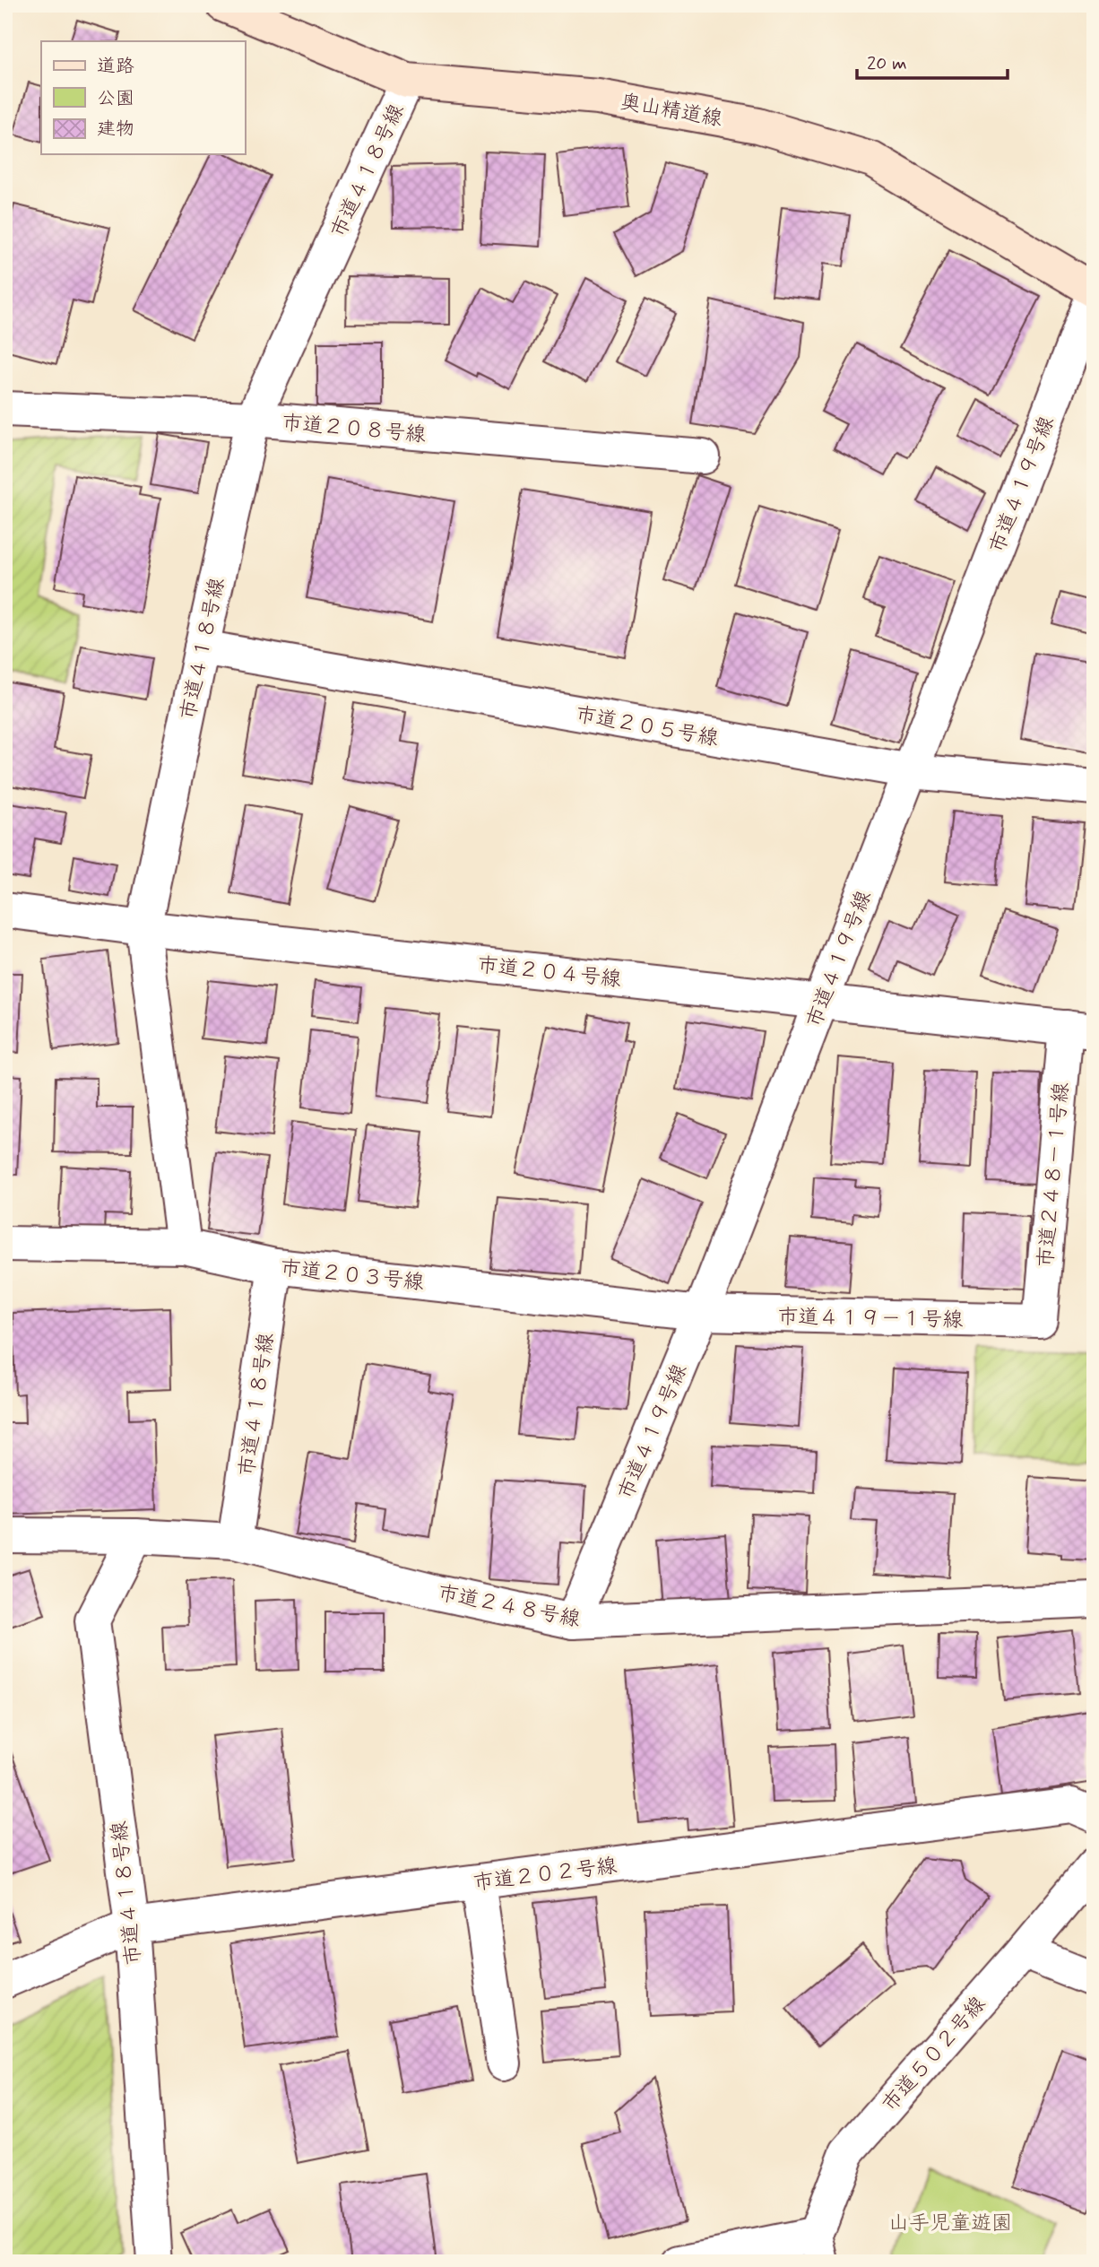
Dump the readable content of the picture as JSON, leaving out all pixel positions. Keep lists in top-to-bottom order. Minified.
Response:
{"streets":{"main road":["奥山精道線"],"street":["市道４１８号線","市道２０８号線","市道４１９号線","市道２０５号線","市道２０４号線","市道２４８－１号線","市道２０３号線","市道４１９－１号線","市道２４８号線","市道２０２号線","市道５０２号線"]},"crossings":[["奥山精道線","市道４１８号線"],["奥山精道線","市道４１９号線"],["市道４１８号線","市道２０８号線"],["市道４１８号線","市道２０５号線"],["市道４１８号線","市道２０４号線"],["市道４１８号線","市道２０３号線"],["市道４１８号線","市道２４８号線"],["市道４１８号線","市道２０２号線"],["市道４１９号線","市道２０５号線"],["市道４１９号線","市道２０４号線"],["市道４１９号線","市道２０３号線"],["市道４１９号線","市道４１９－１号線"],["市道４１９号線","市道２４８号線"],["市道２０４号線","市道２４８－１号線"],["市道２４８－１号線","市道４１９－１号線"],["市道２０３号線","市道４１９－１号線"]],"parks":["山手児童遊園"],"legend":["道路","公園","建物"],"scale_bar":"20 m"}
